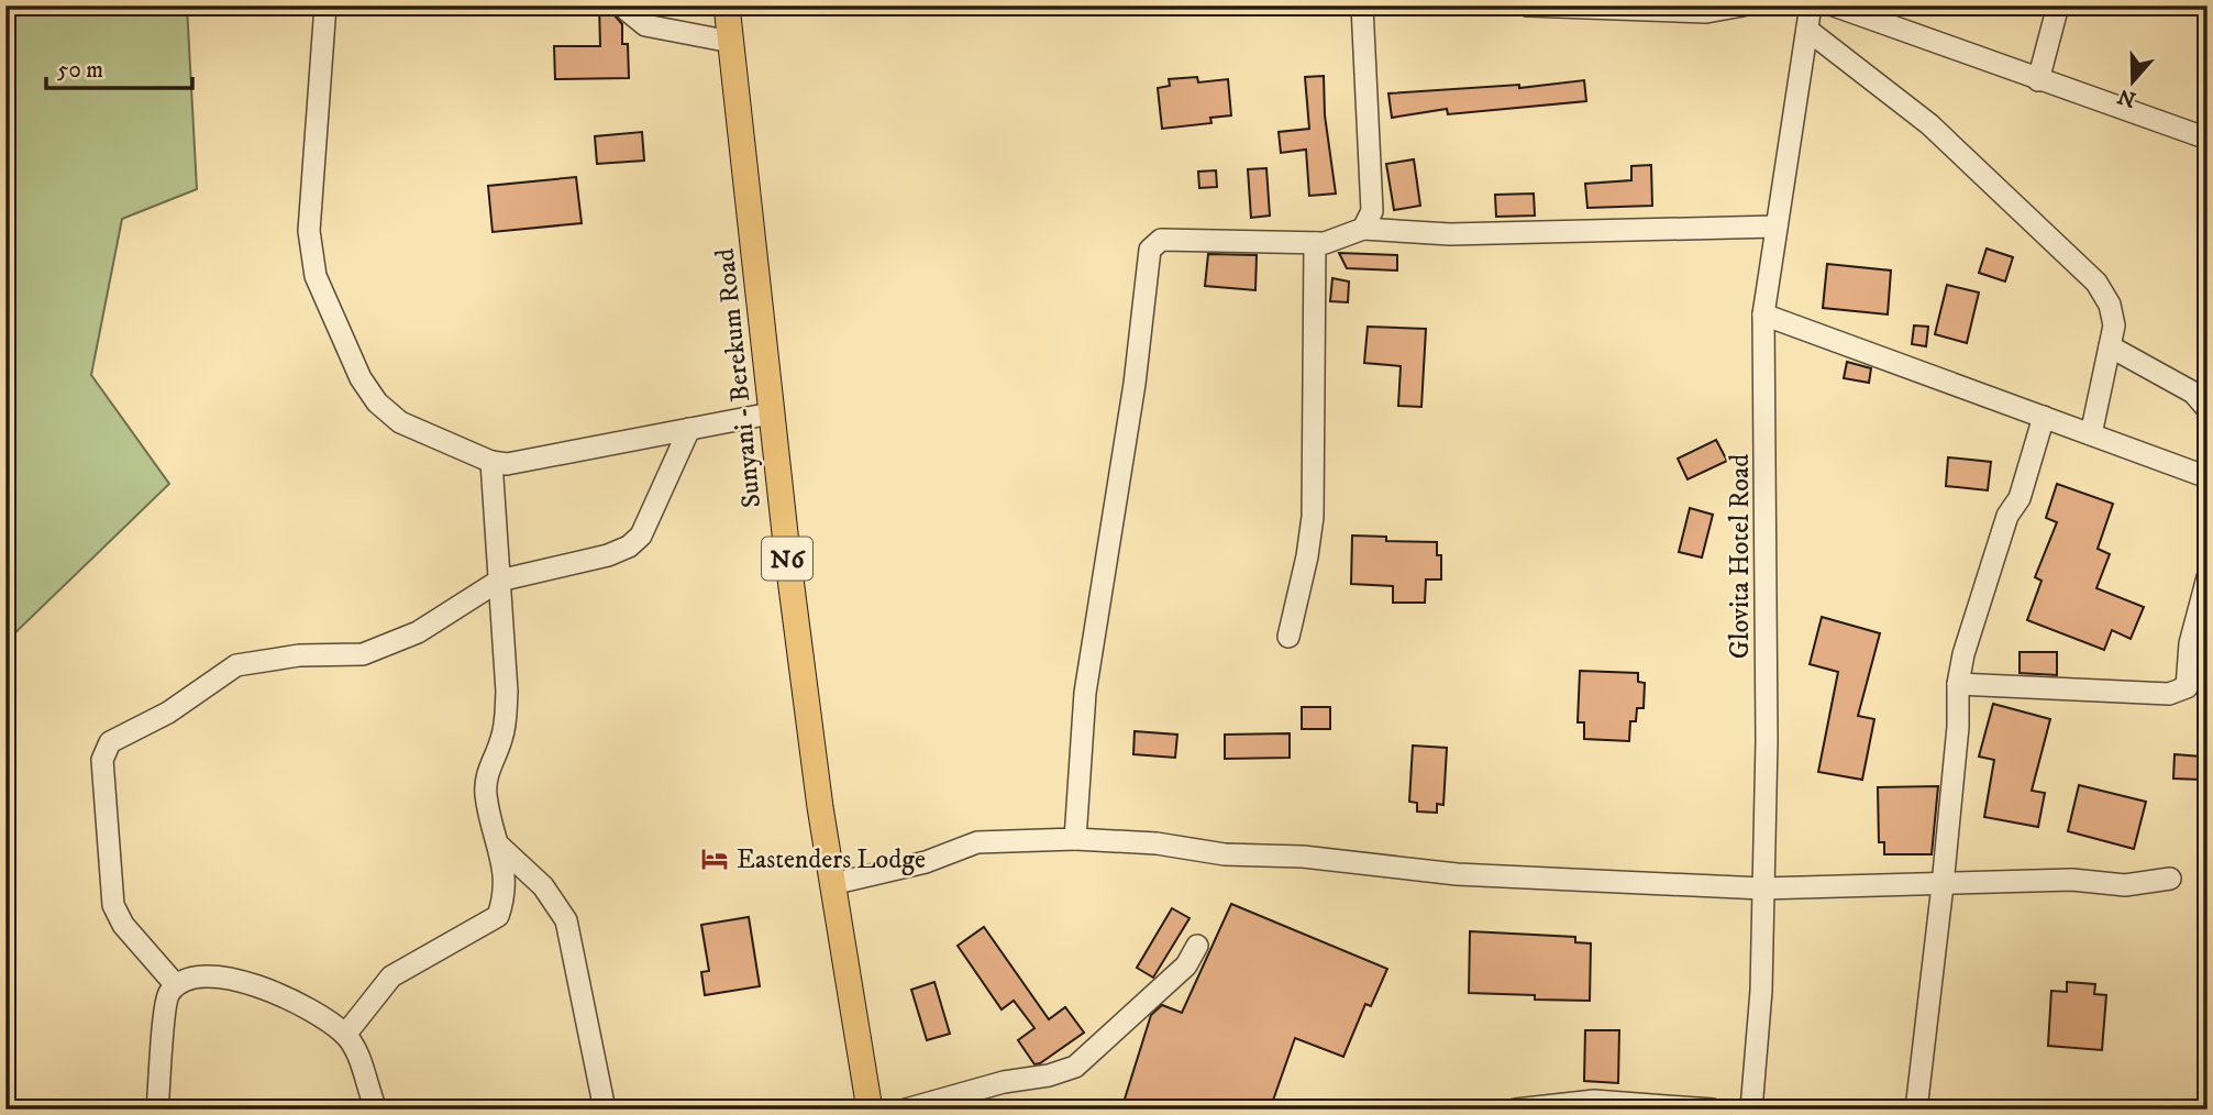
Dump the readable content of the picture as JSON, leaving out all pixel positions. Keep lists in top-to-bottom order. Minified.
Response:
{"streets":{"main road":["Sunyani - Berekum Road","N6"],"street":["Glovita Hotel Road"]},"places":{"hotel":["Eastenders Lodge"]},"scale_bar":"50 m","north":"bottom"}
